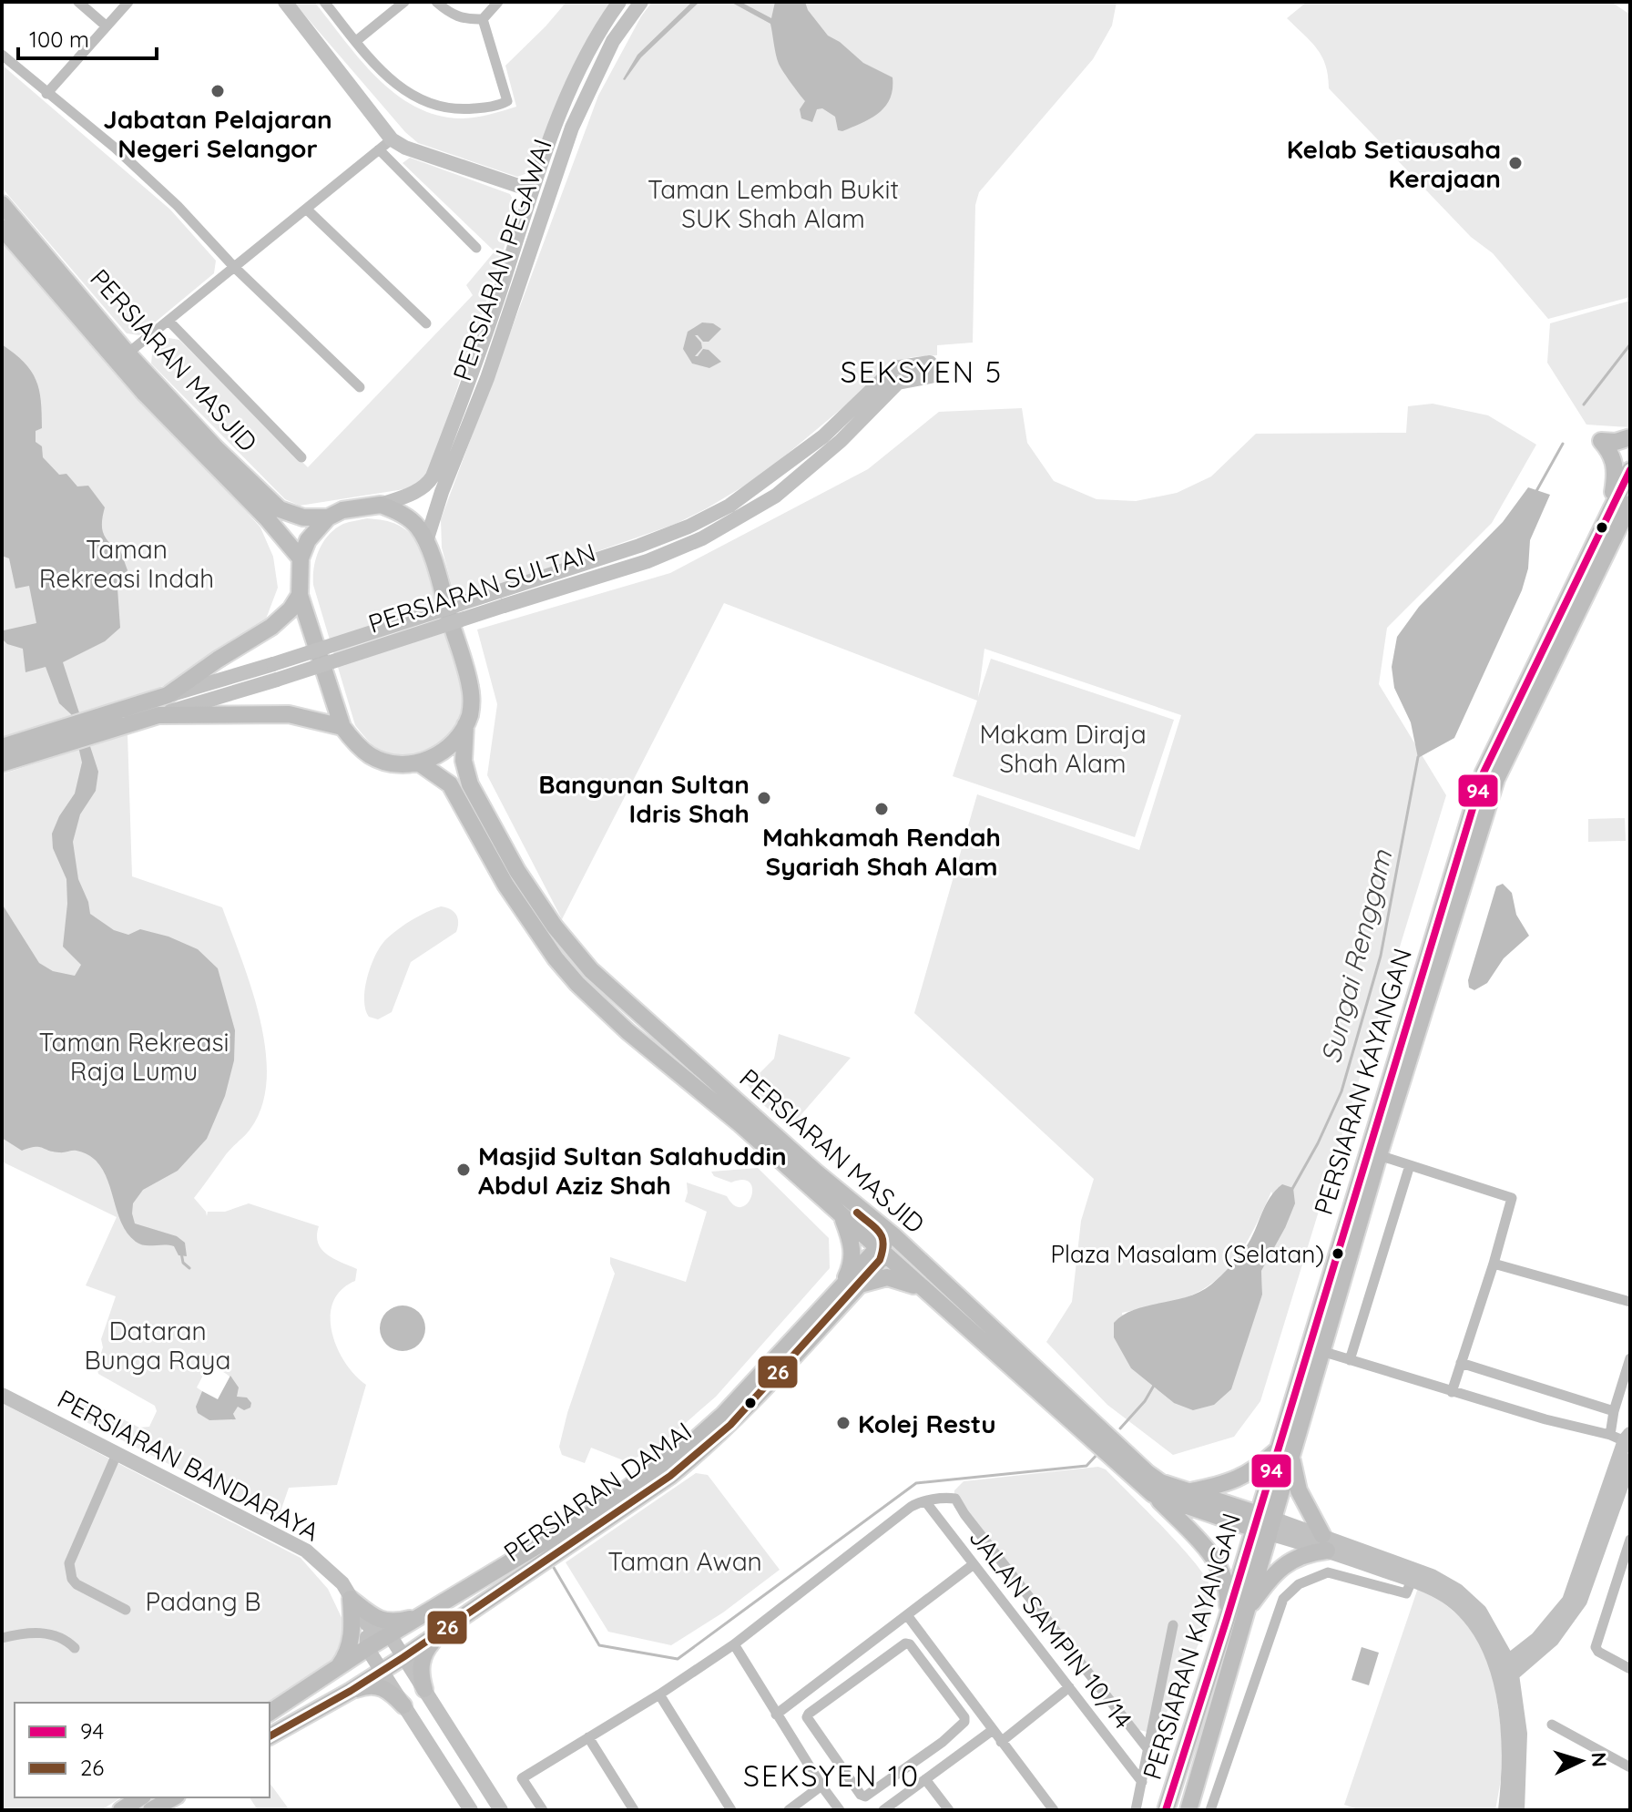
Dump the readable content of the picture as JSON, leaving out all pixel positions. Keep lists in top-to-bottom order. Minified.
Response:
{"streets":{"main road":["PERSIARAN MASJID","PERSIARAN SULTAN","PERSIARAN KAYANGAN","PERSIARAN DAMAI"],"street":["PERSIARAN PEGAWAI","PERSIARAN BANDARAYA","JALAN SAMPIN 10/14"]},"crossings":[["PERSIARAN PEGAWAI","PERSIARAN MASJID"],["PERSIARAN MASJID","PERSIARAN KAYANGAN"],["PERSIARAN MASJID","PERSIARAN DAMAI"]],"districts":["SEKSYEN 5","SEKSYEN 10"],"water":["Sungai Renggam"],"parks":["Taman Lembah Bukit SUK Shah Alam","Taman Rekreasi Indah","Makam Diraja Shah Alam","Taman Rekreasi Raja Lumu","Dataran Bunga Raya","Taman Awan","Padang B"],"places":["Jabatan Pelajaran Negeri Selangor","Kelab Setiausaha Kerajaan","Bangunan Sultan Idris Shah","Mahkamah Rendah Syariah Shah Alam","Masjid Sultan Salahuddin Abdul Aziz Shah","Plaza Masalam (Selatan)","Kolej Restu"],"lines":["transit line 94","transit line 26"],"legend":["94","26"],"scale_bar":"100 m","north":"right"}
